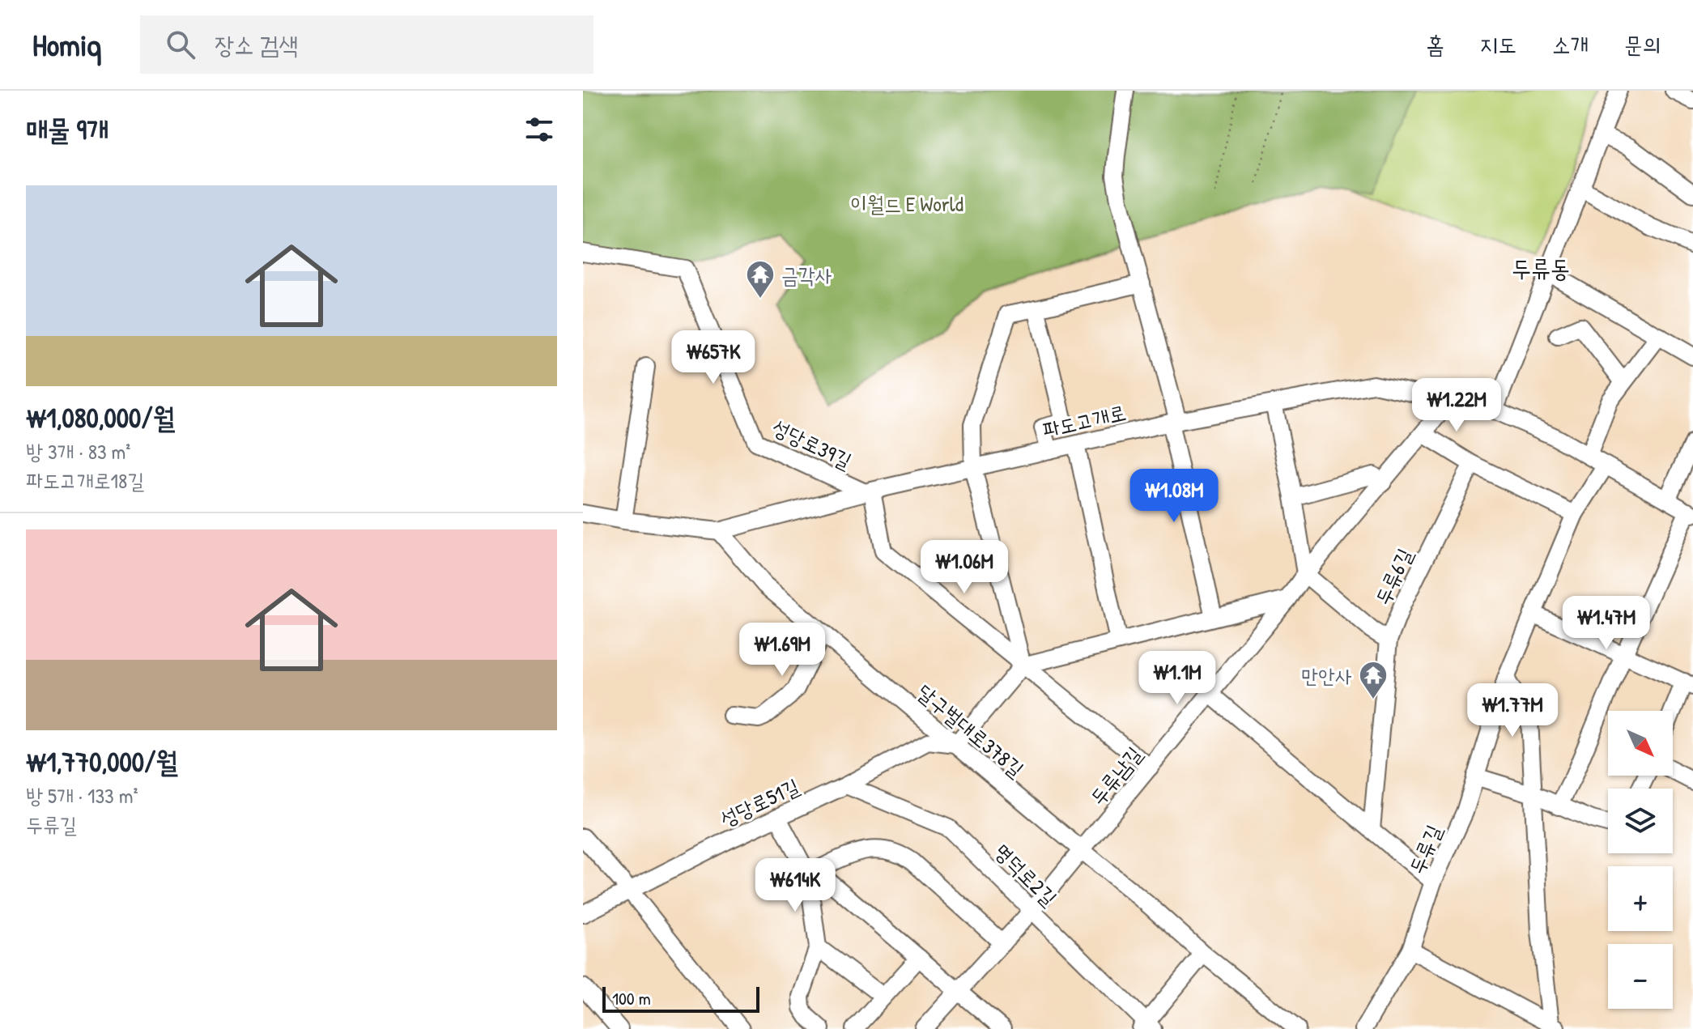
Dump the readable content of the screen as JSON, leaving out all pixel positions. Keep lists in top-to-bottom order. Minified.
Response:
{"streets":{"street":["파도고개로","성당로39길","두류6길","달구벌대로378길","두류남길","성당로51길","두류길","명덕로2길"]},"crossings":[["파도고개로","성당로39길"],["파도고개로","달구벌대로378길"],["파도고개로","두류남길"],["파도고개로","두류길"],["달구벌대로378길","두류남길"],["달구벌대로378길","성당로51길"],["두류남길","명덕로2길"],["성당로51길","명덕로2길"]],"districts":["두류동"],"parks":["이월드 E World"],"places":{"temple":["금각사","만안사"]},"scale_bar":"100 m","north":"bottom right","page":{"header":"Homiq","search":"장소 검색","nav":["홈","지도","소개","문의"],"heading":"매물 9개","list":[{"name":"₩1,080,000/월","note":"방 3개 · 83 m² · 파도고개로18길"},{"name":"₩1,770,000/월","note":"방 5개 · 133 m² · 두류길"}],"price":["₩657K","₩1.22M","₩1.08M","₩1.06M","₩1.47M","₩1.69M","₩1.1M","₩1.77M","₩614K"],"map_buttons":["+","−"],"scale":"100 m"}}
